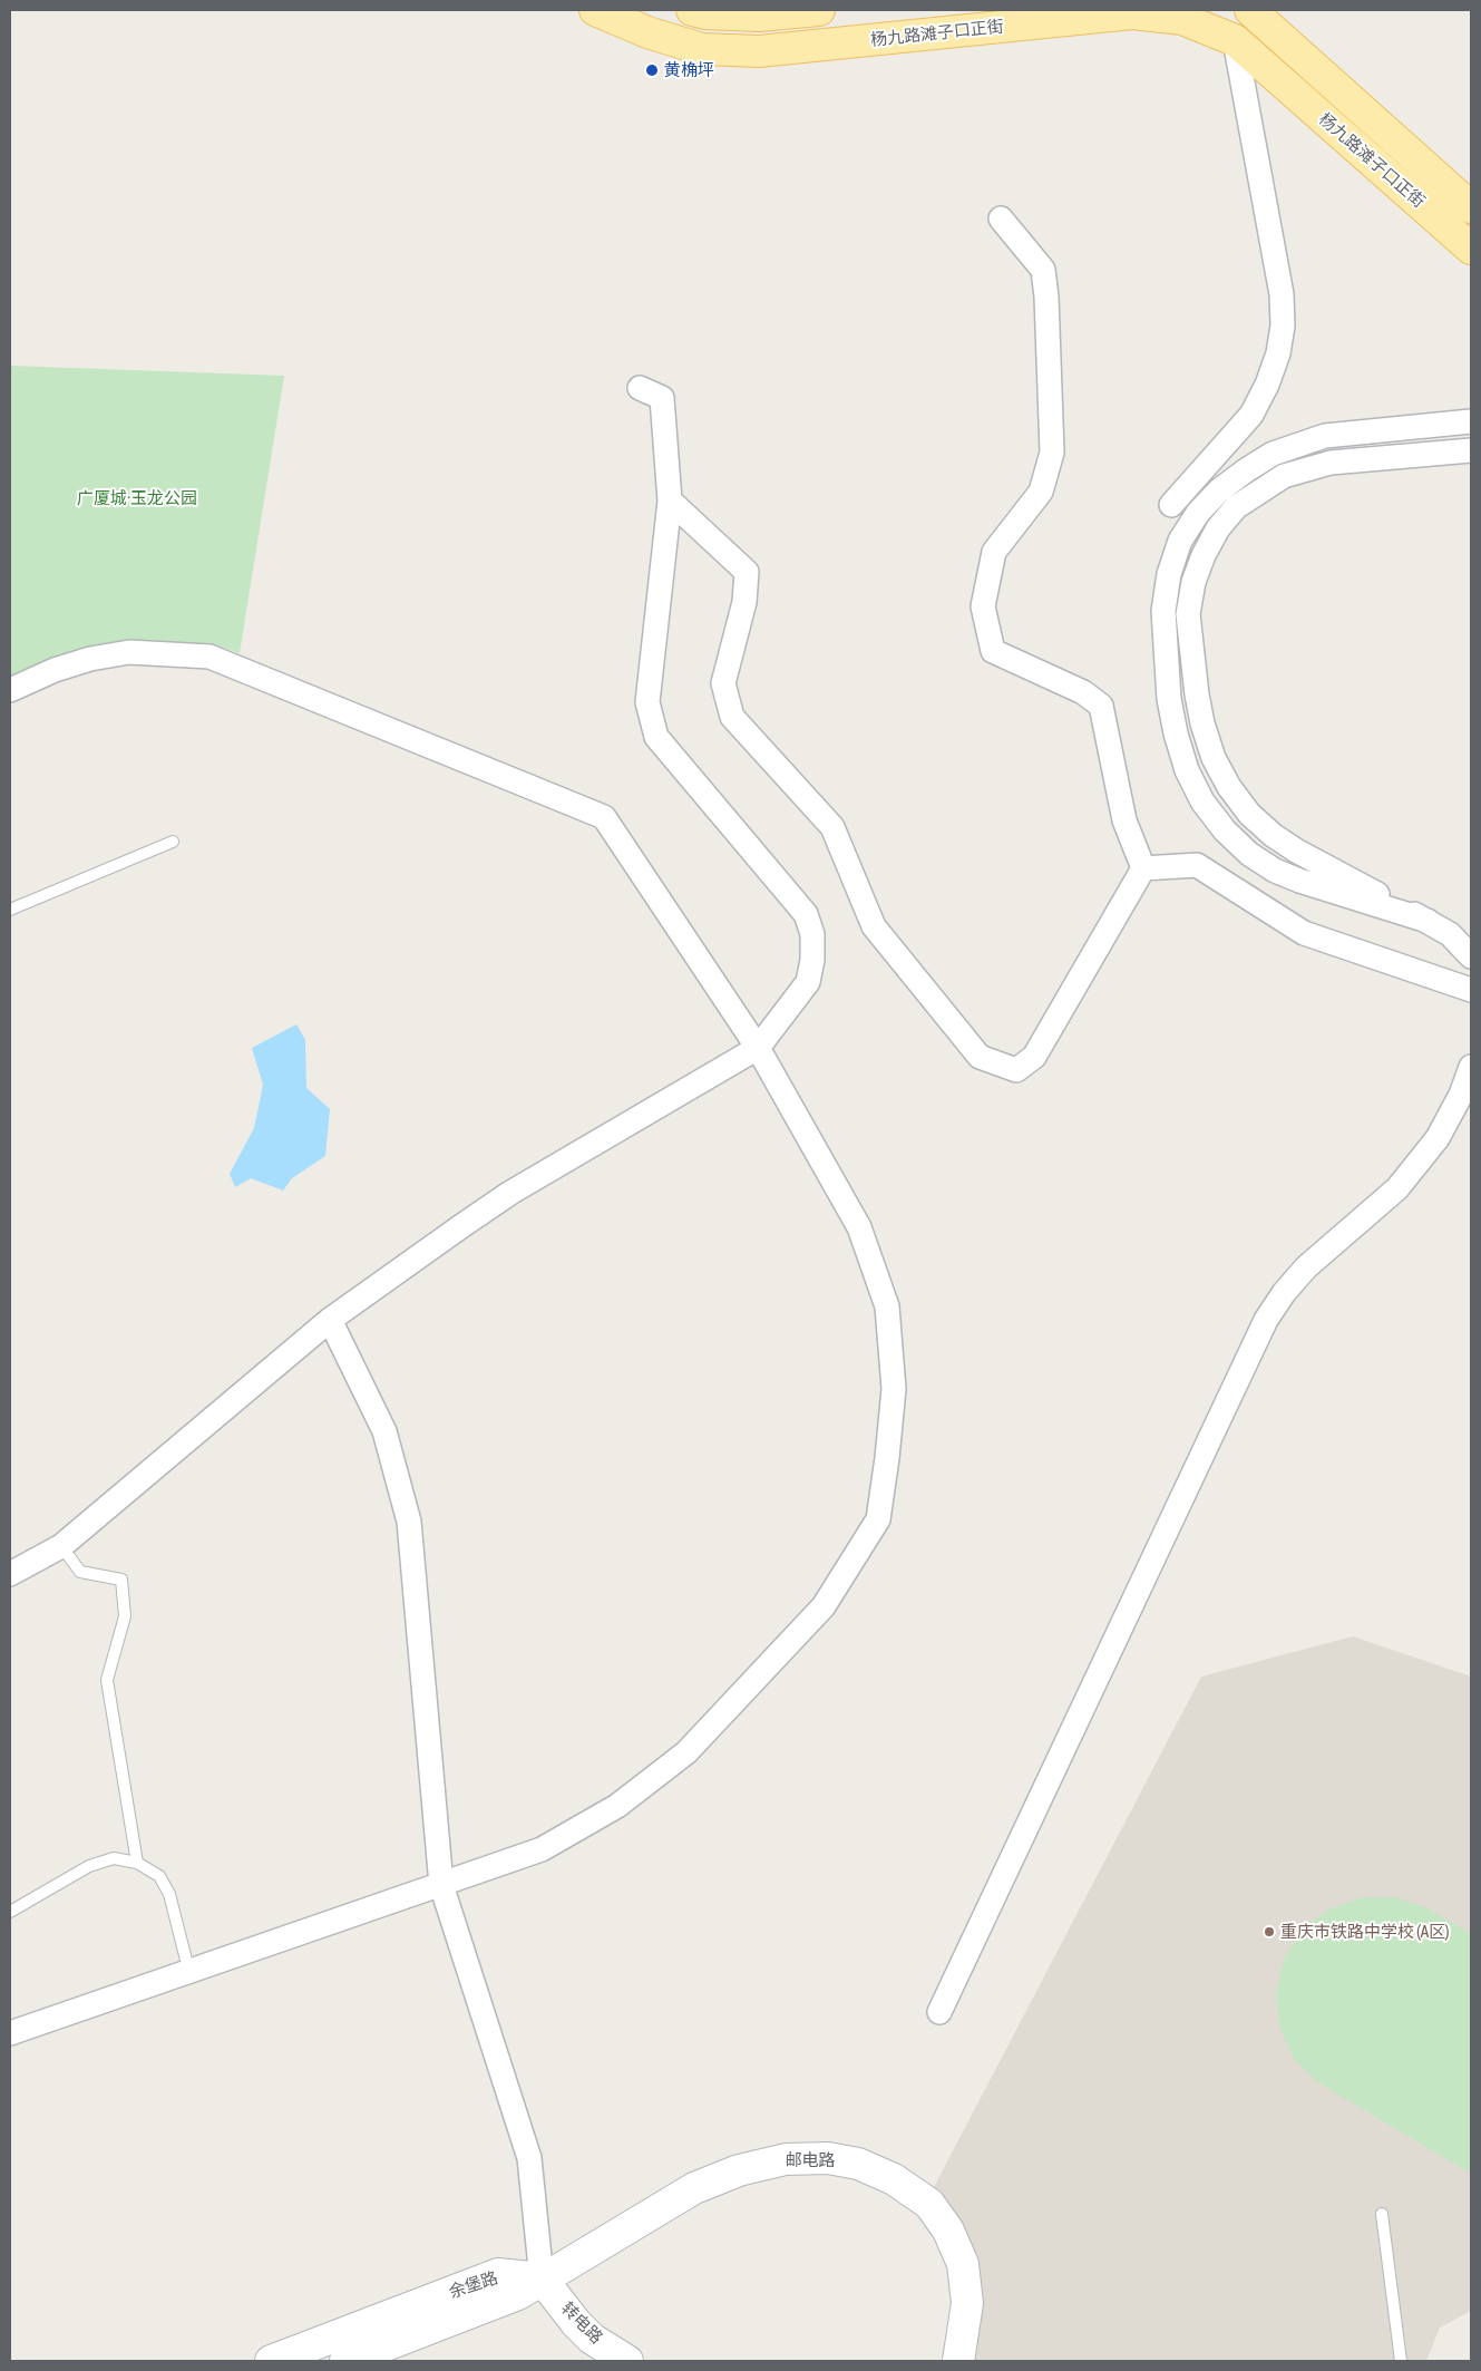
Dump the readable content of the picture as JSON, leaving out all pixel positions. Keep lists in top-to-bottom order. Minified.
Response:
{"streets":{"main road":["杨九路滩子口正街"],"street":["邮电路","余堡路","转电路"]},"crossings":[["邮电路","余堡路"],["邮电路","转电路"],["余堡路","转电路"]],"parks":["广厦城·玉龙公园"],"places":["黄桷坪","重庆市铁路中学校 (A区)"]}
